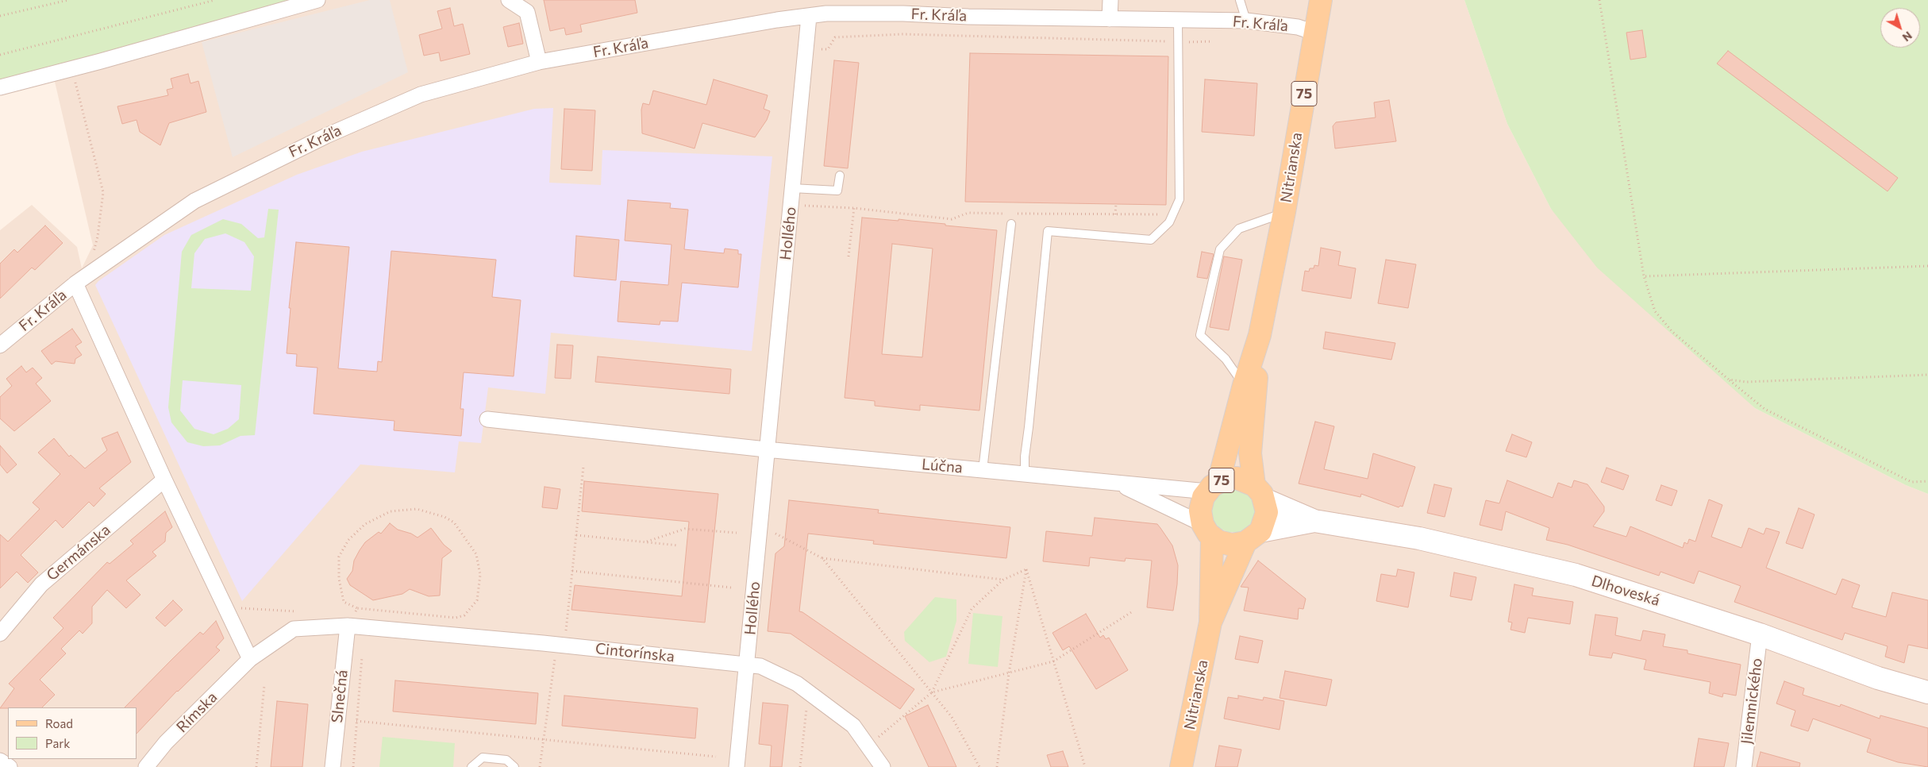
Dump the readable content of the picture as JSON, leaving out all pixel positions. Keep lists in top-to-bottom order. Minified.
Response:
{"streets":{"main road":["75","Nitrianska","Dlhoveská"],"street":["Fr. Kráľa","Hollého","Lúčna","Germánska","Cintorínska","Slnečná","Jilemnického","Rímska"]},"crossings":[["Fr. Kráľa","Nitrianska"],["Fr. Kráľa","Hollého"],["75","Nitrianska"],["75","Lúčna"],["75","Dlhoveská"],["Nitrianska","Lúčna"],["Nitrianska","Dlhoveská"],["Hollého","Lúčna"],["Hollého","Cintorínska"],["Lúčna","Dlhoveská"],["Dlhoveská","Jilemnického"],["Cintorínska","Slnečná"],["Cintorínska","Rímska"]],"legend":["Road","Park"],"north":"bottom right"}
